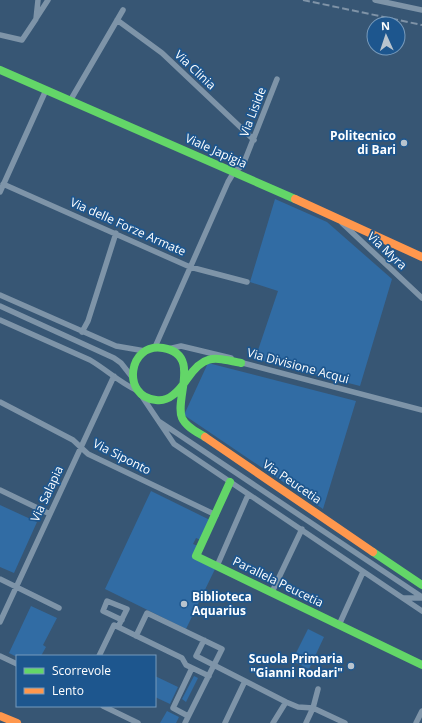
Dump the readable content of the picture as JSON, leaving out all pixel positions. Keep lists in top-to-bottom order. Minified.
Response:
{"streets":{"street":["Via Clinia","Via Liside","Viale Japigia","Via delle Forze Armate","Via Myra","Via Divisione Acqui","Via Siponto","Via Peucetia","Via Salapia","Parallela Peucetia"]},"crossings":[["Via Clinia","Via Liside"],["Via Liside","Viale Japigia"],["Via Liside","Via delle Forze Armate"],["Via Liside","Via Divisione Acqui"],["Via Liside","Via Peucetia"],["Viale Japigia","Via Myra"],["Via Divisione Acqui","Via Peucetia"],["Via Siponto","Via Salapia"],["Via Siponto","Parallela Peucetia"],["Via Peucetia","Parallela Peucetia"]],"places":["Politecnico di Bari","Biblioteca Aquarius","Scuola Primaria \"Gianni Rodari\""],"legend":["Scorrevole","Lento"],"north":"top"}
